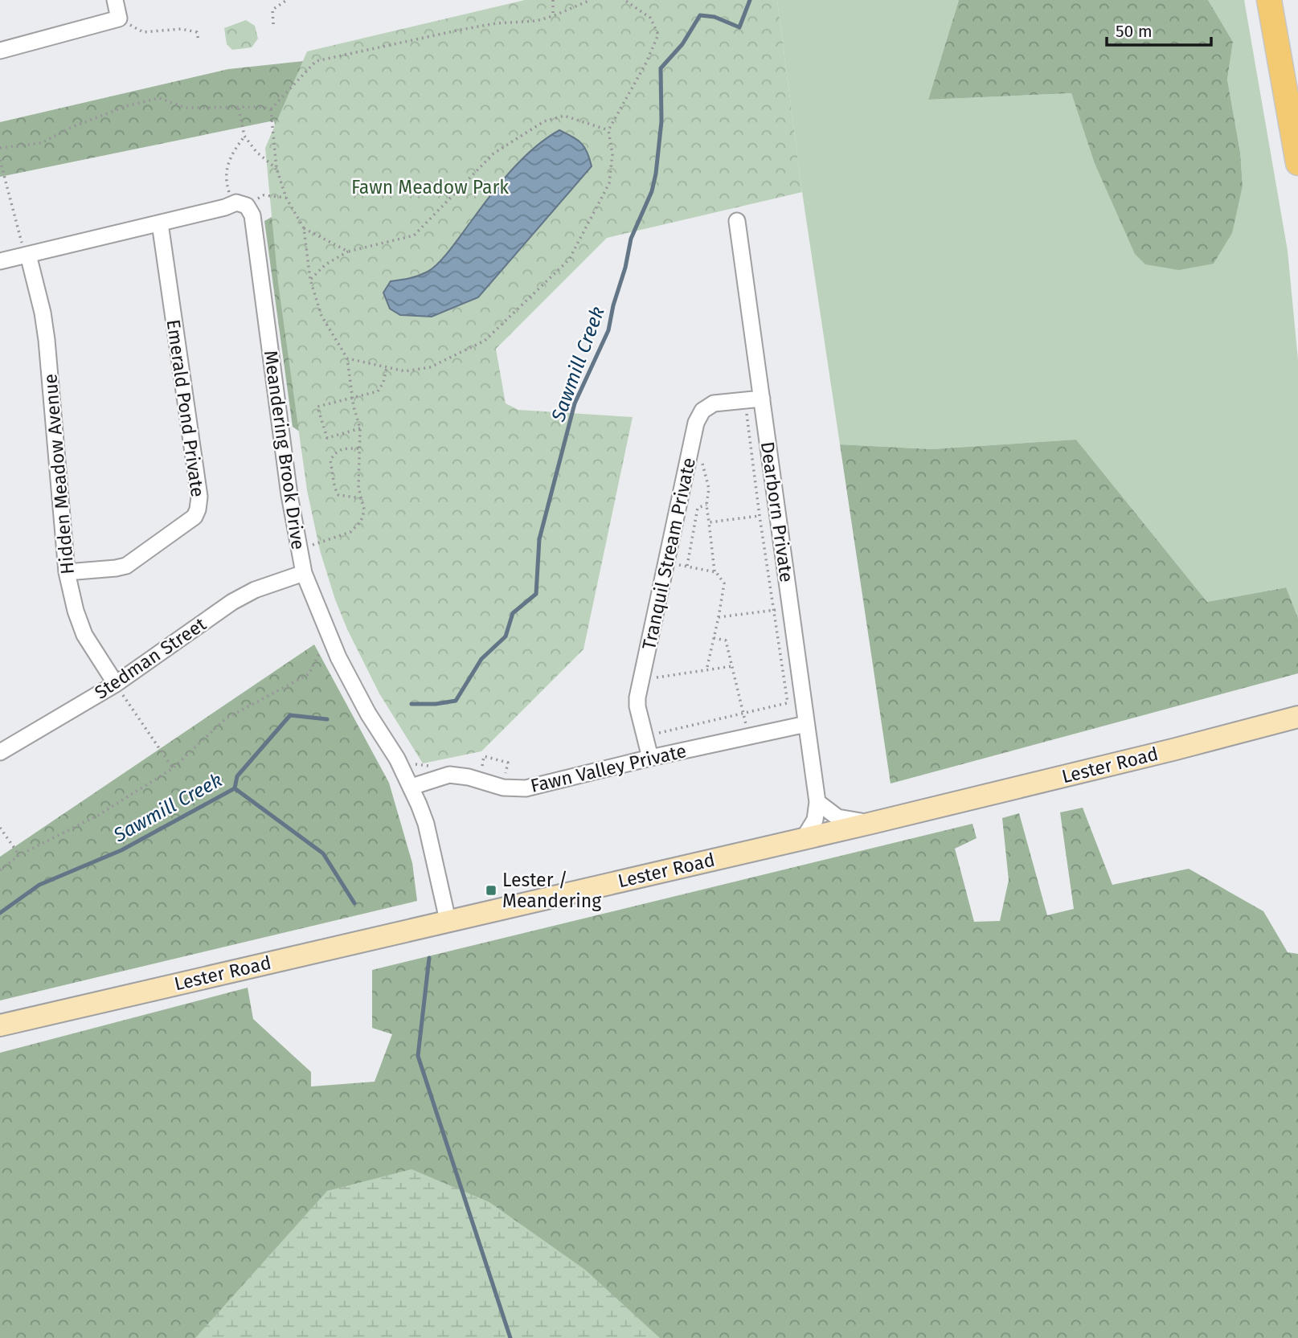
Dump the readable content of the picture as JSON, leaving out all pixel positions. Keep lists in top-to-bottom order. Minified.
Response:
{"streets":{"main road":["Lester Road"],"street":["Emerald Pond Private","Meandering Brook Drive","Hidden Meadow Avenue","Dearborn Private","Tranquil Stream Private","Stedman Street","Fawn Valley Private"]},"crossings":[["Emerald Pond Private","Hidden Meadow Avenue"],["Meandering Brook Drive","Stedman Street"],["Meandering Brook Drive","Lester Road"],["Meandering Brook Drive","Fawn Valley Private"],["Hidden Meadow Avenue","Stedman Street"],["Dearborn Private","Tranquil Stream Private"],["Dearborn Private","Lester Road"],["Dearborn Private","Fawn Valley Private"],["Tranquil Stream Private","Fawn Valley Private"]],"water":["Sawmill Creek"],"parks":["Fawn Meadow Park"],"places":{"transit":["Lester / Meandering"]},"scale_bar":"50 m"}
